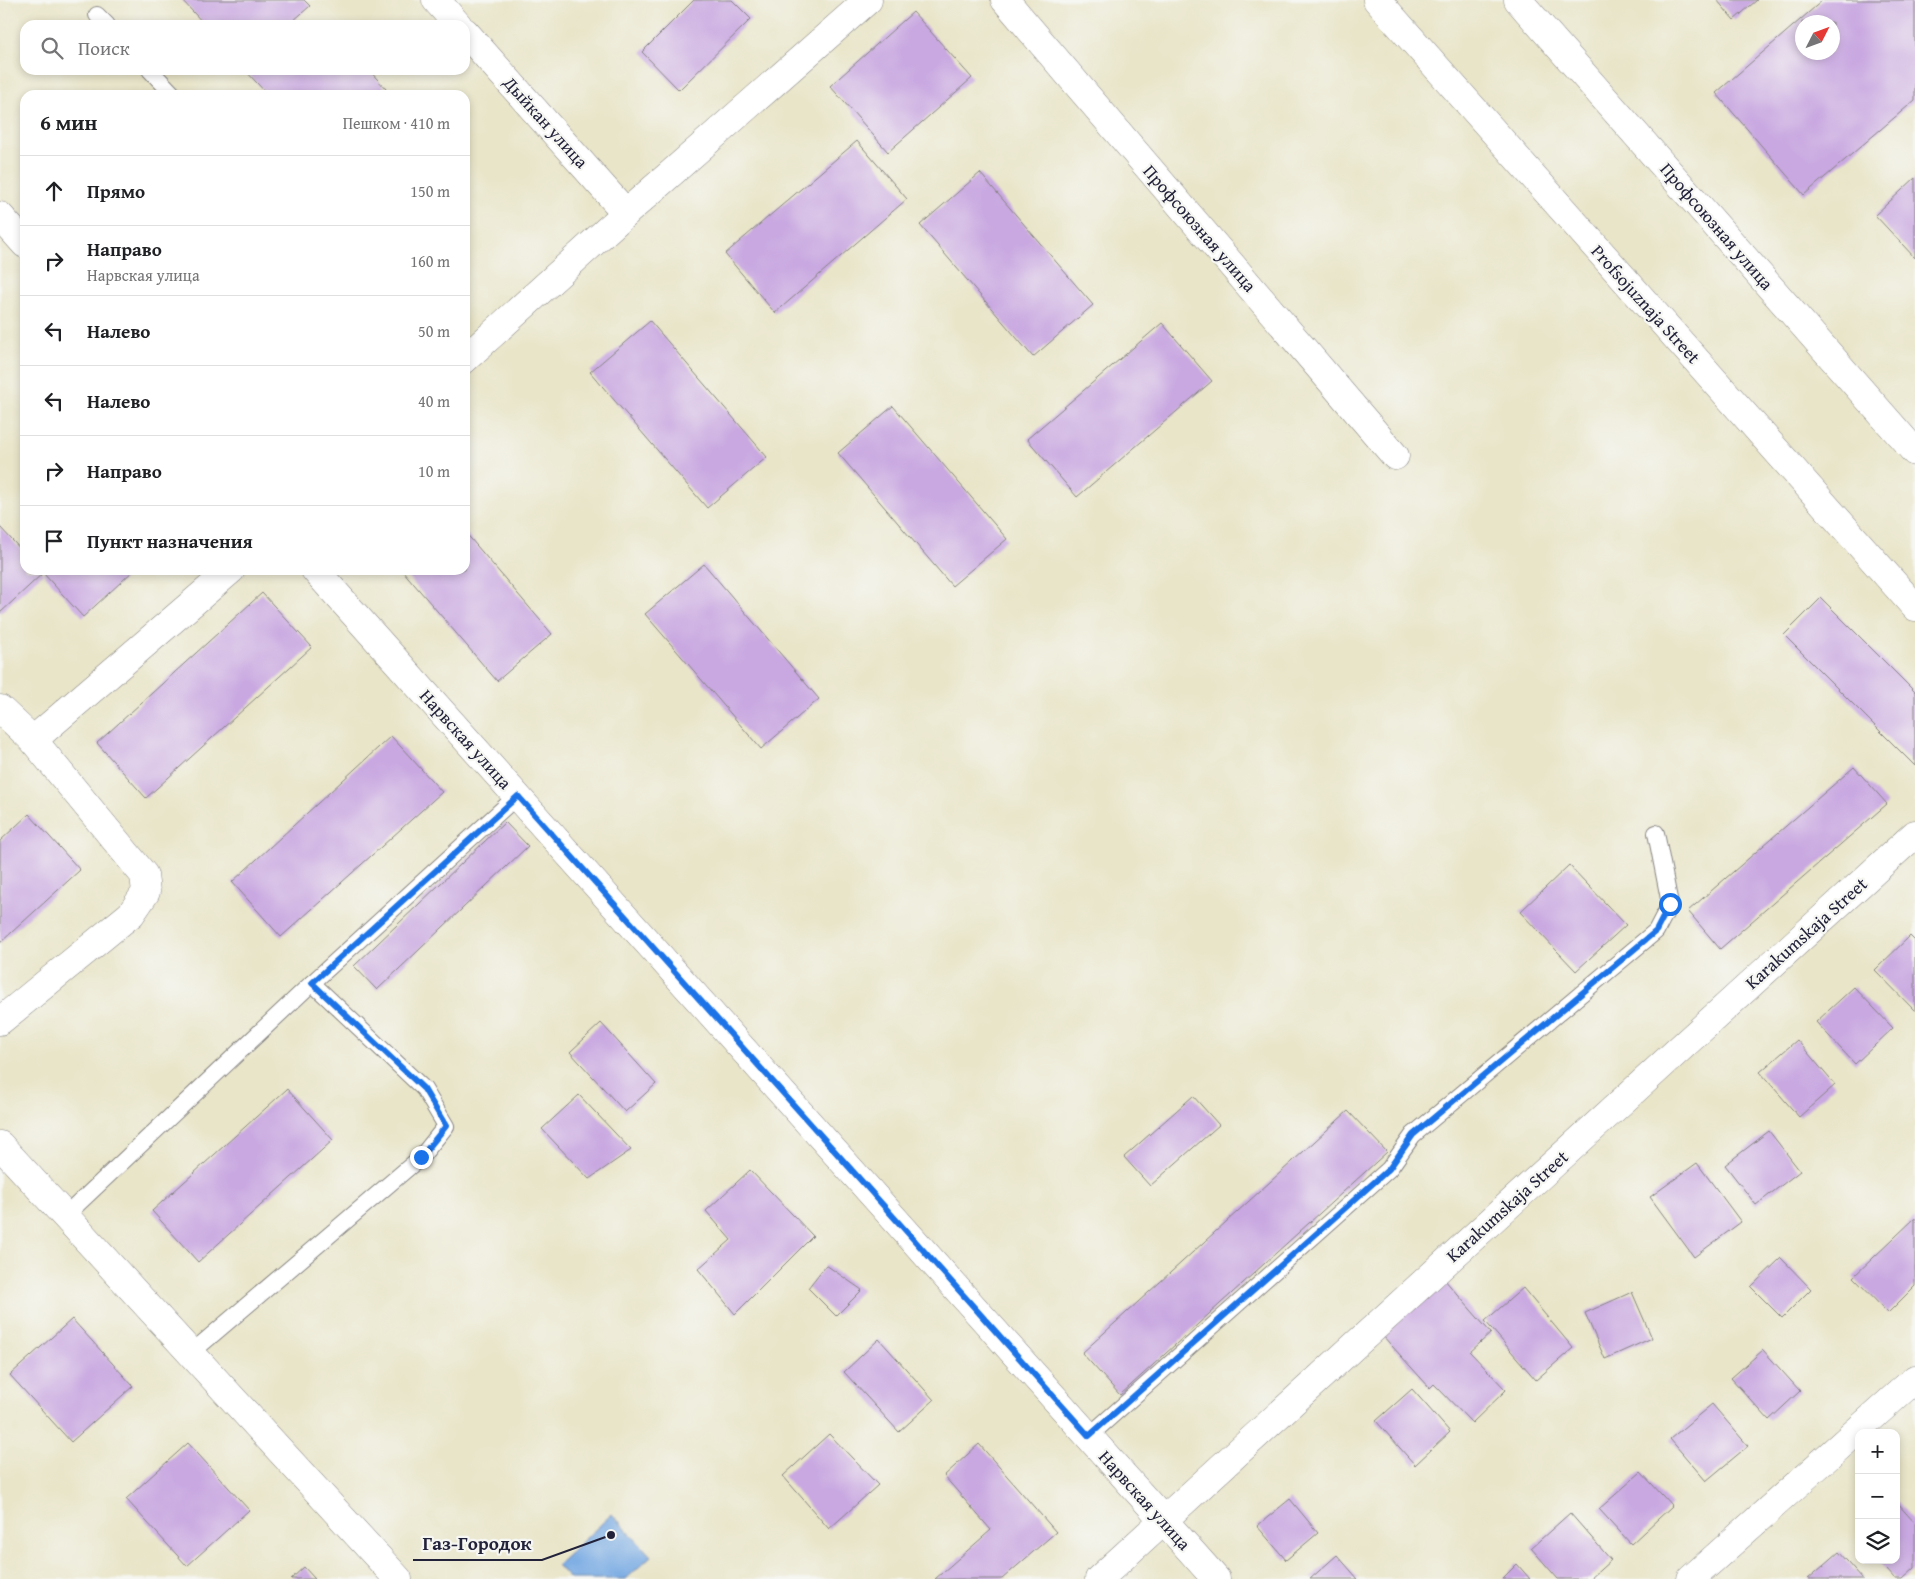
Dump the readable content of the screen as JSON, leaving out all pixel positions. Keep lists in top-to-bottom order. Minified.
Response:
{"streets":{"street":["Дыйкан улица","Профсоюзная улица","Profsojuznaja Street","Нарвская улица","Karakumskaja Street"]},"crossings":[["Нарвская улица","Karakumskaja Street"]],"places":["Газ-Городок"],"north":"top right","page":{"search":"Поиск","heading":["6 мин","Пешком · 410 m"],"list":[["Прямо","150 m"],["Направо","Нарвская улица","160 m"],["Налево","50 m"],["Налево","40 m"],["Направо","10 m"],"Пункт назначения"],"map_buttons":["+","−"]}}
